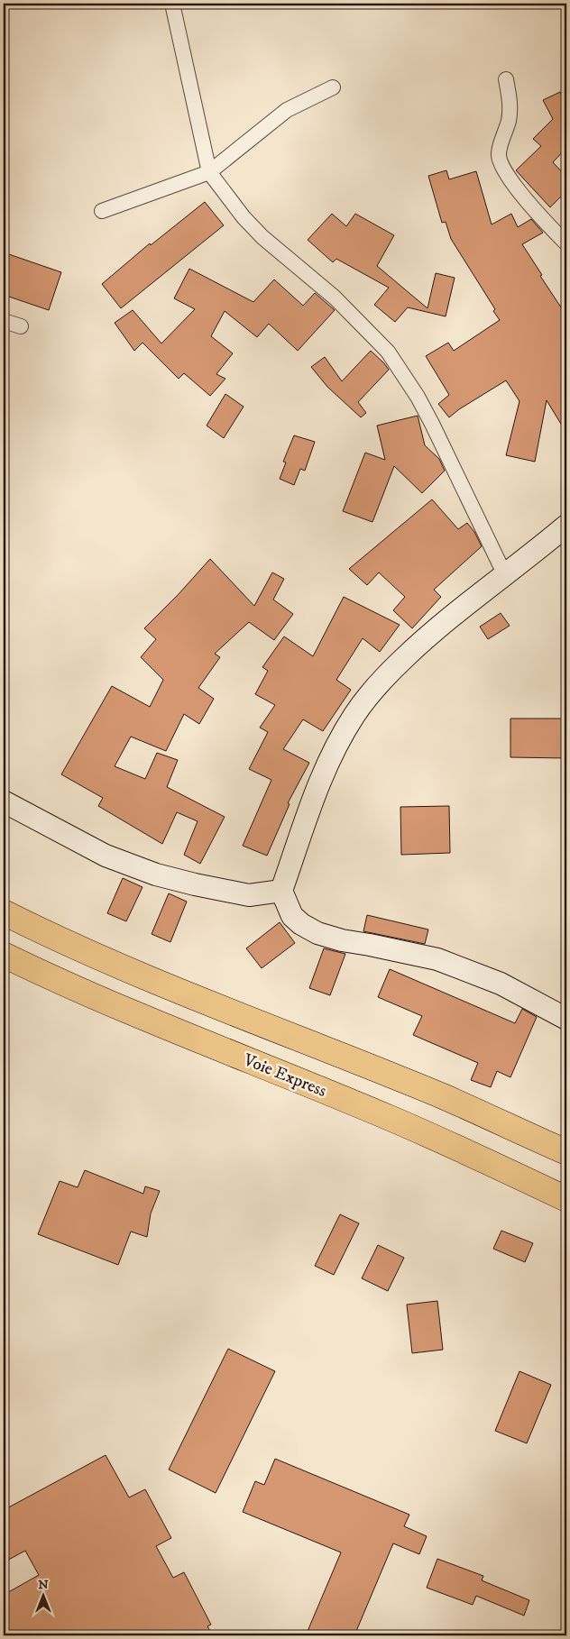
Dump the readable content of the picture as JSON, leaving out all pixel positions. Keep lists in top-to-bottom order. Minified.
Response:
{"streets":{"highway":["Voie Express"]},"north":"top"}
